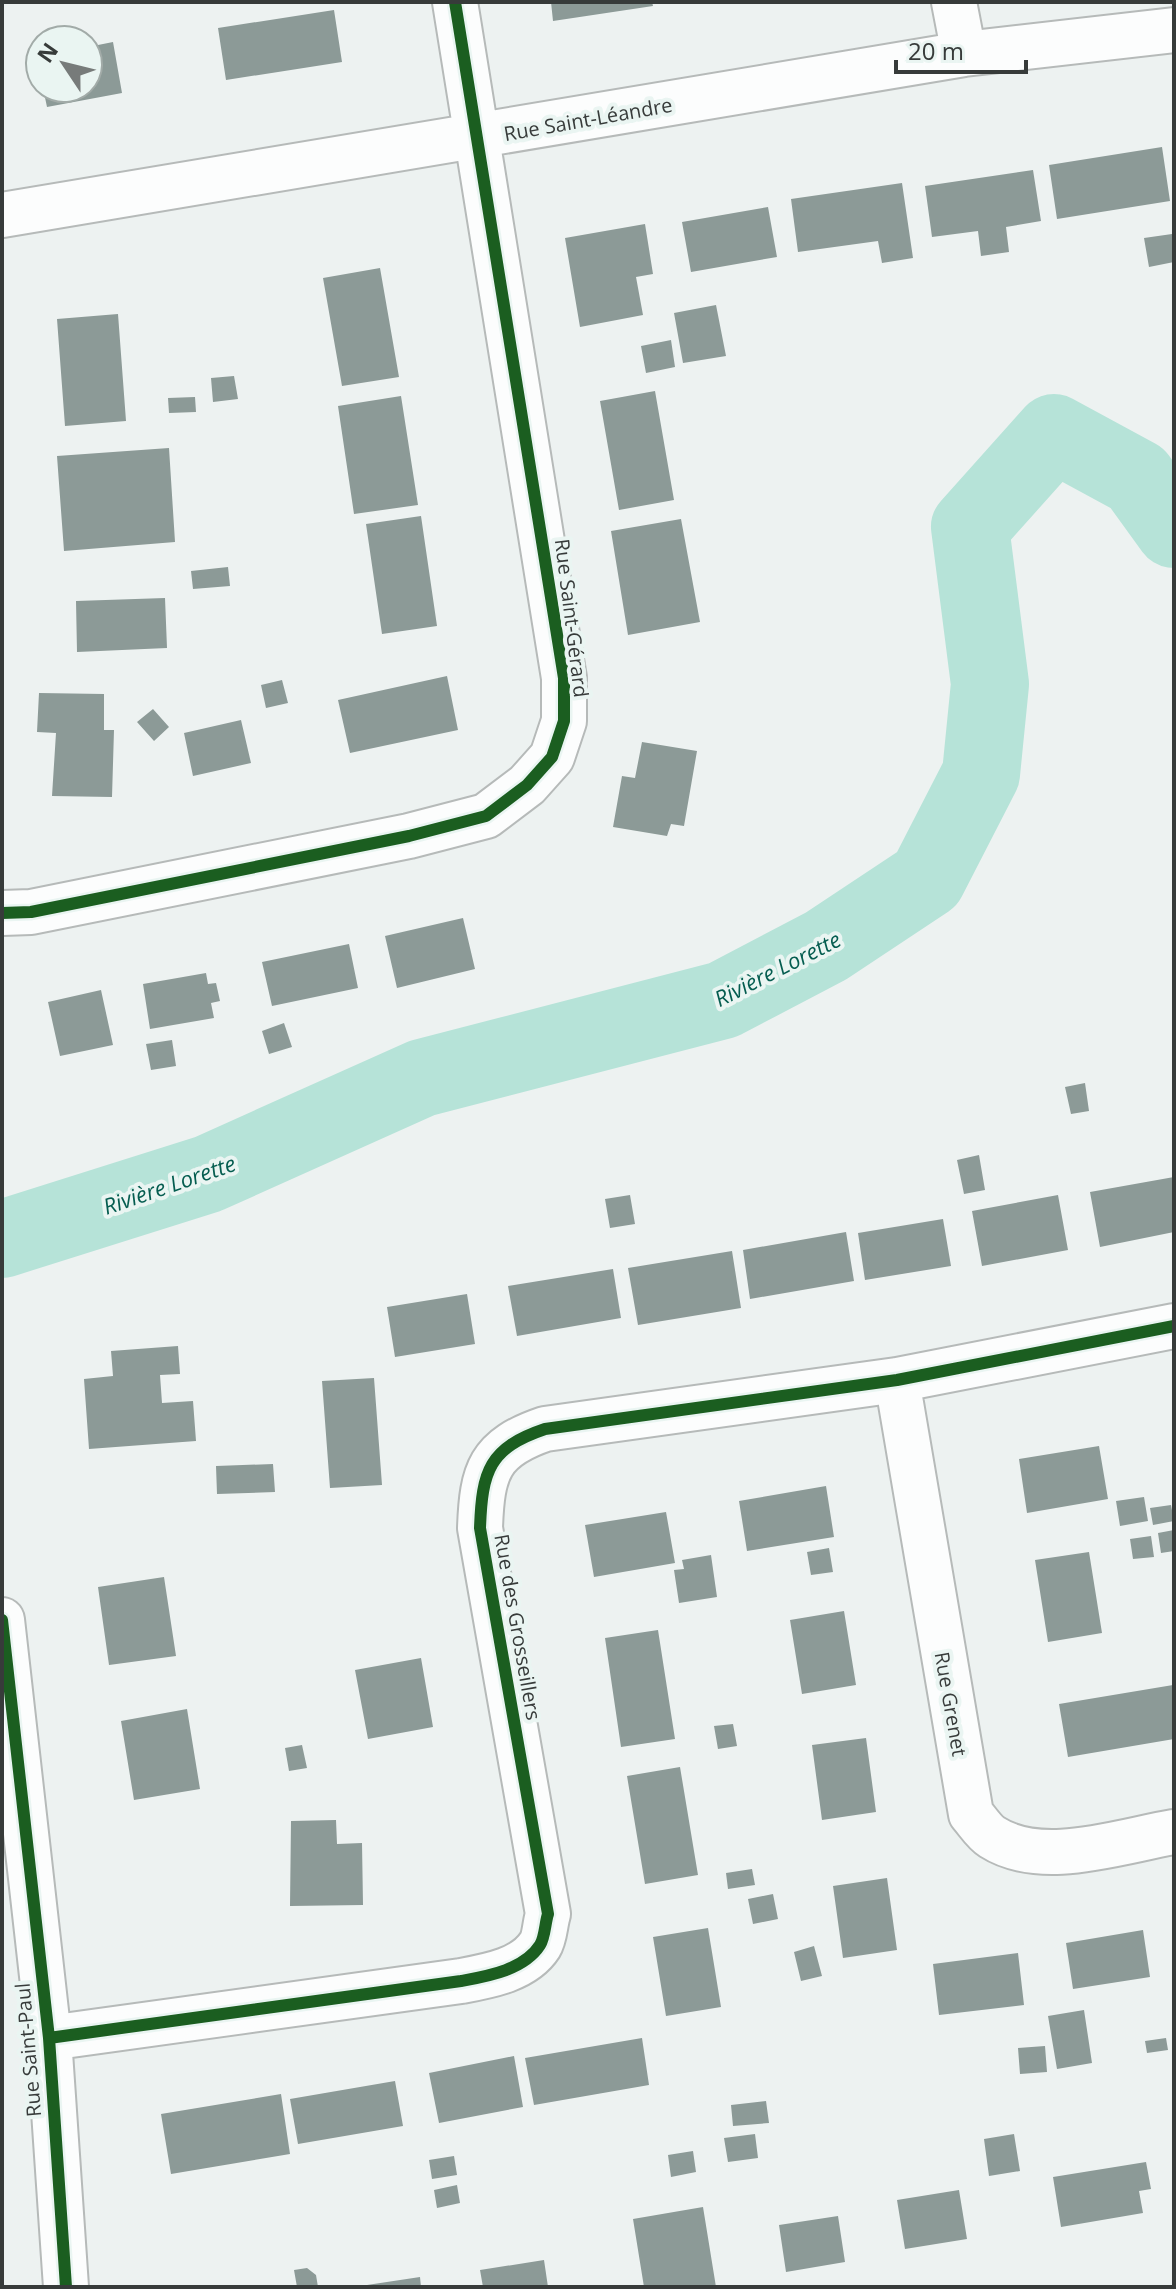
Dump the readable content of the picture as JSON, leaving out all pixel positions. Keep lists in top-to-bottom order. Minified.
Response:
{"streets":{"street":["Rue Saint-Léandre","Rue Saint-Gérard","Rue des Grosseillers","Rue Grenet","Rue Saint-Paul"]},"crossings":[["Rue Saint-Léandre","Rue Saint-Gérard"],["Rue des Grosseillers","Rue Grenet"],["Rue des Grosseillers","Rue Saint-Paul"]],"water":["Rivière Lorette"],"scale_bar":"20 m","north":"top left"}
